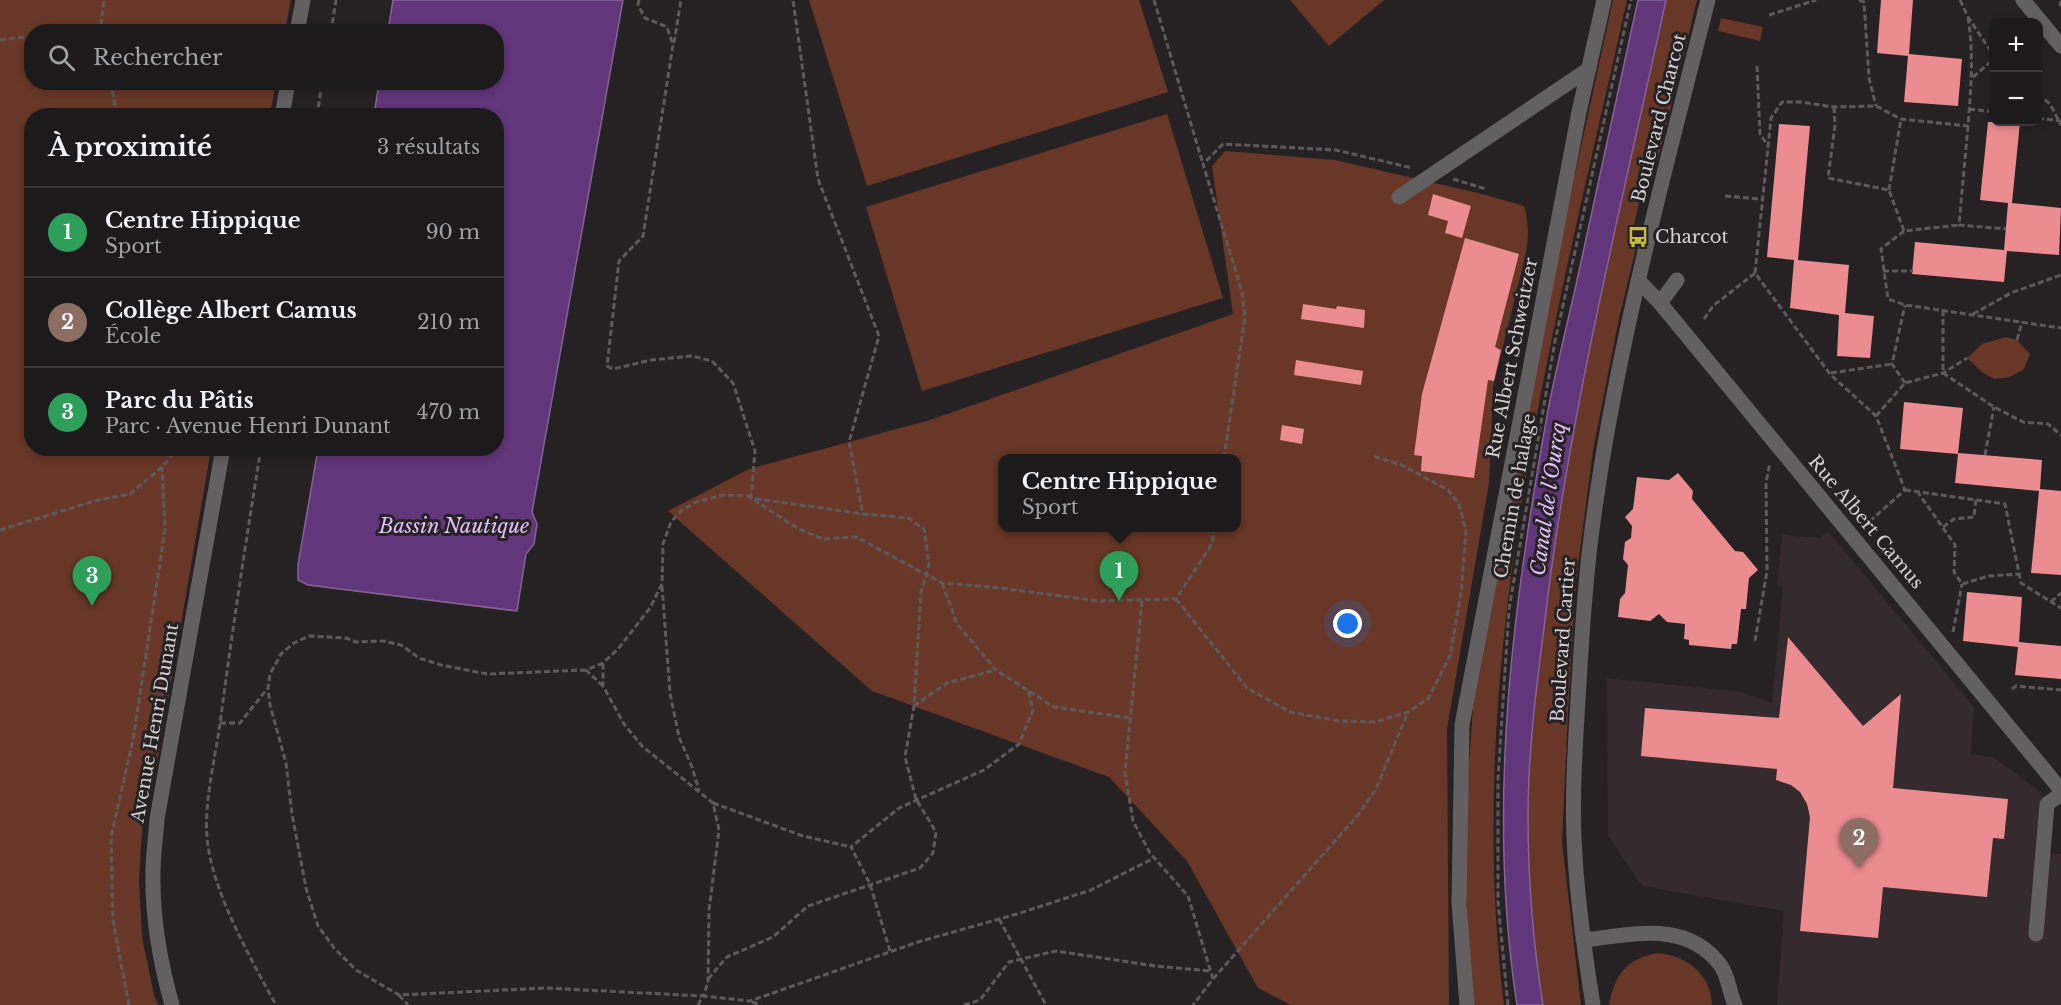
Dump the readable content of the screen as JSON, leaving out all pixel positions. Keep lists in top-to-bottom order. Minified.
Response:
{"streets":{"street":["Boulevard Charcot","Rue Albert Schweitzer","Rue Albert Camus","Boulevard Cartier","Avenue Henri Dunant"],"path":["Chemin de halage"]},"crossings":[["Boulevard Charcot","Rue Albert Camus"],["Boulevard Charcot","Boulevard Cartier"],["Rue Albert Camus","Boulevard Cartier"]],"water":["Canal de l'Ourcq","Bassin Nautique"],"places":{"bus stop":["Charcot"]},"page":{"map_buttons":["+","−"],"search":"Rechercher","heading":["À proximité","3 résultats"],"list":[{"mark":"1","name":"Centre Hippique","note":"Sport","value":"90 m"},{"mark":"2","name":"Collège Albert Camus","note":"École","value":"210 m"},{"mark":"3","name":"Parc du Pâtis","note":"Parc · Avenue Henri Dunant","value":"470 m"}],"popup":["Centre Hippique","Sport"],"pins":["1","3","2"]}}
